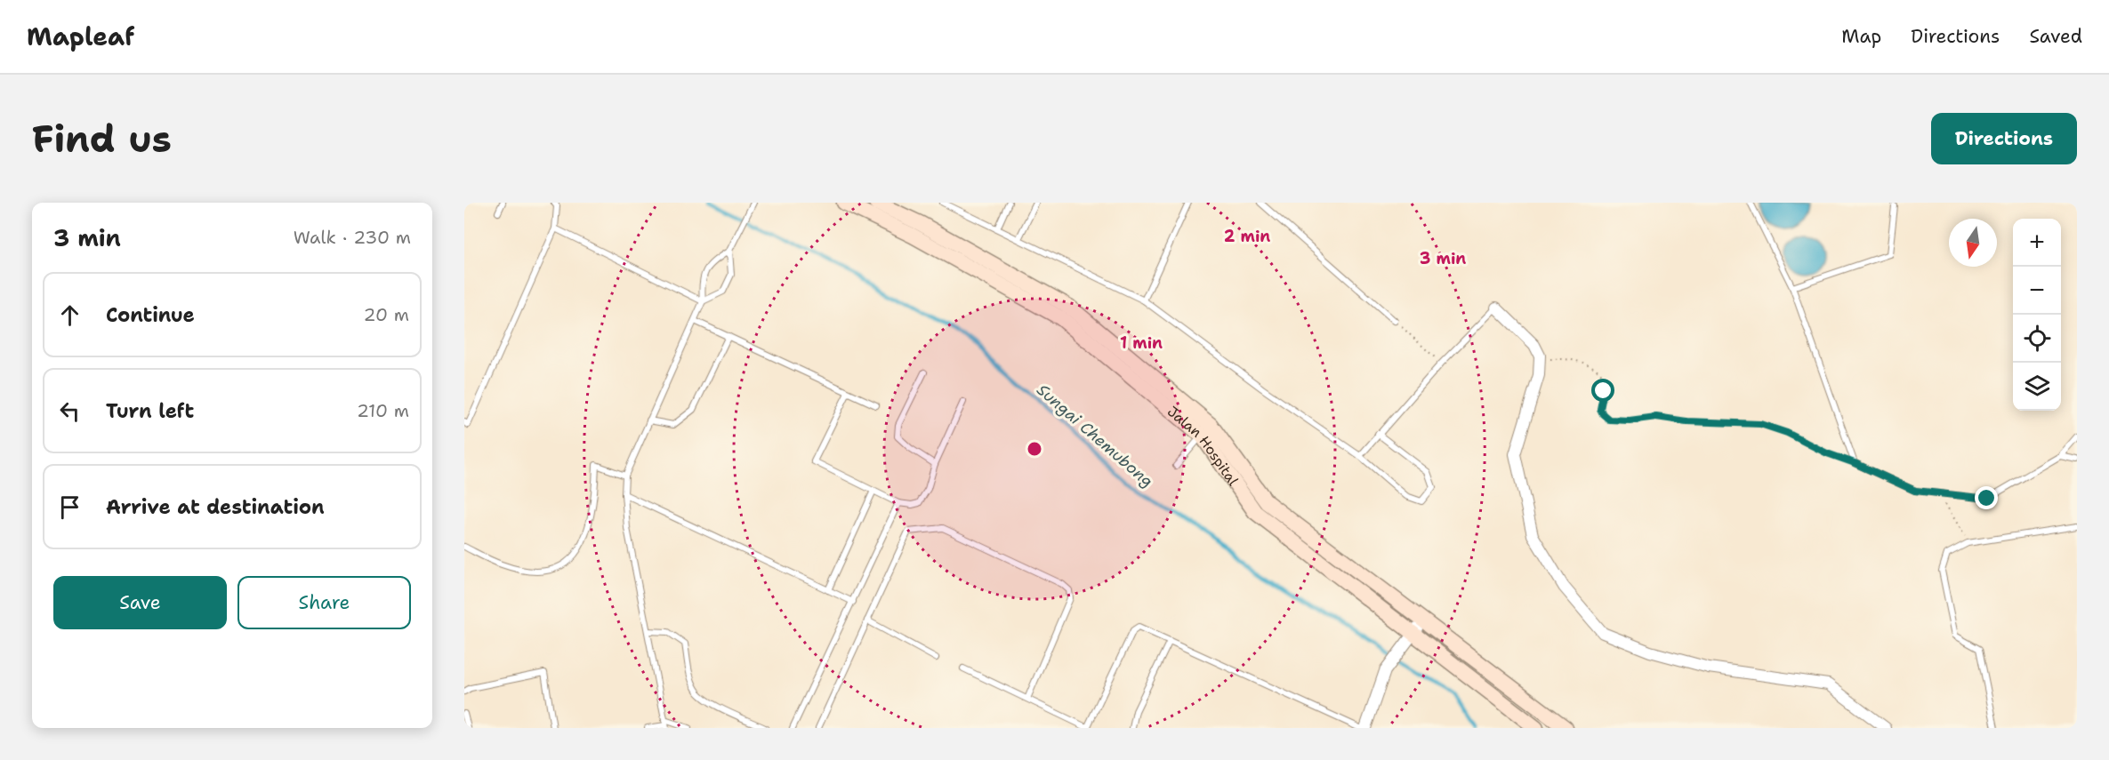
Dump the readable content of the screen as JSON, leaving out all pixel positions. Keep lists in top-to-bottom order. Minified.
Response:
{"streets":{"main road":["Jalan Hospital"]},"water":["Sungai Chemubong"],"north":"bottom","page":{"header":"Mapleaf","nav":["Map","Directions","Saved"],"buttons":["Directions",["Save","Share"]],"title":"Find us","heading":["3 min","Walk · 230 m"],"map_buttons":["+","−"],"list":[["Continue","20 m"],["Turn left","210 m"],"Arrive at destination"]},"rings":["2 min","3 min","1 min"]}
